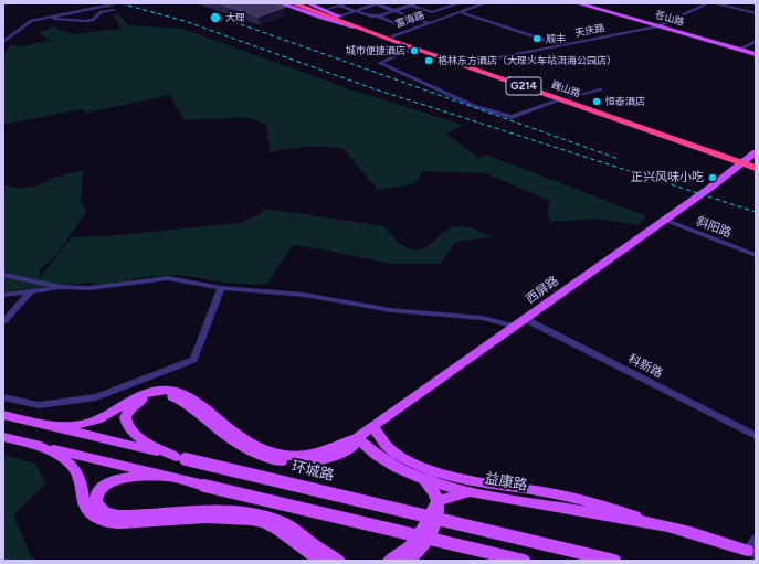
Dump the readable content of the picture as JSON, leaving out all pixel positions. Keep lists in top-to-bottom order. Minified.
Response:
{"streets":{"highway":["G214","巍山路"],"main road":["苍山路","西屏路","环城路","益康路"],"street":["富海路","天庆路","斜阳路","科新路"]},"crossings":[["苍山路","天庆路"],["富海路","巍山路"],["天庆路","巍山路"],["巍山路","西屏路"],["斜阳路","西屏路"],["西屏路","科新路"],["西屏路","益康路"]],"places":["大理","顺丰","城市便捷酒店","格林东方酒店（大理火车站洱海公园店）","恒泰酒店","正兴风味小吃"]}
